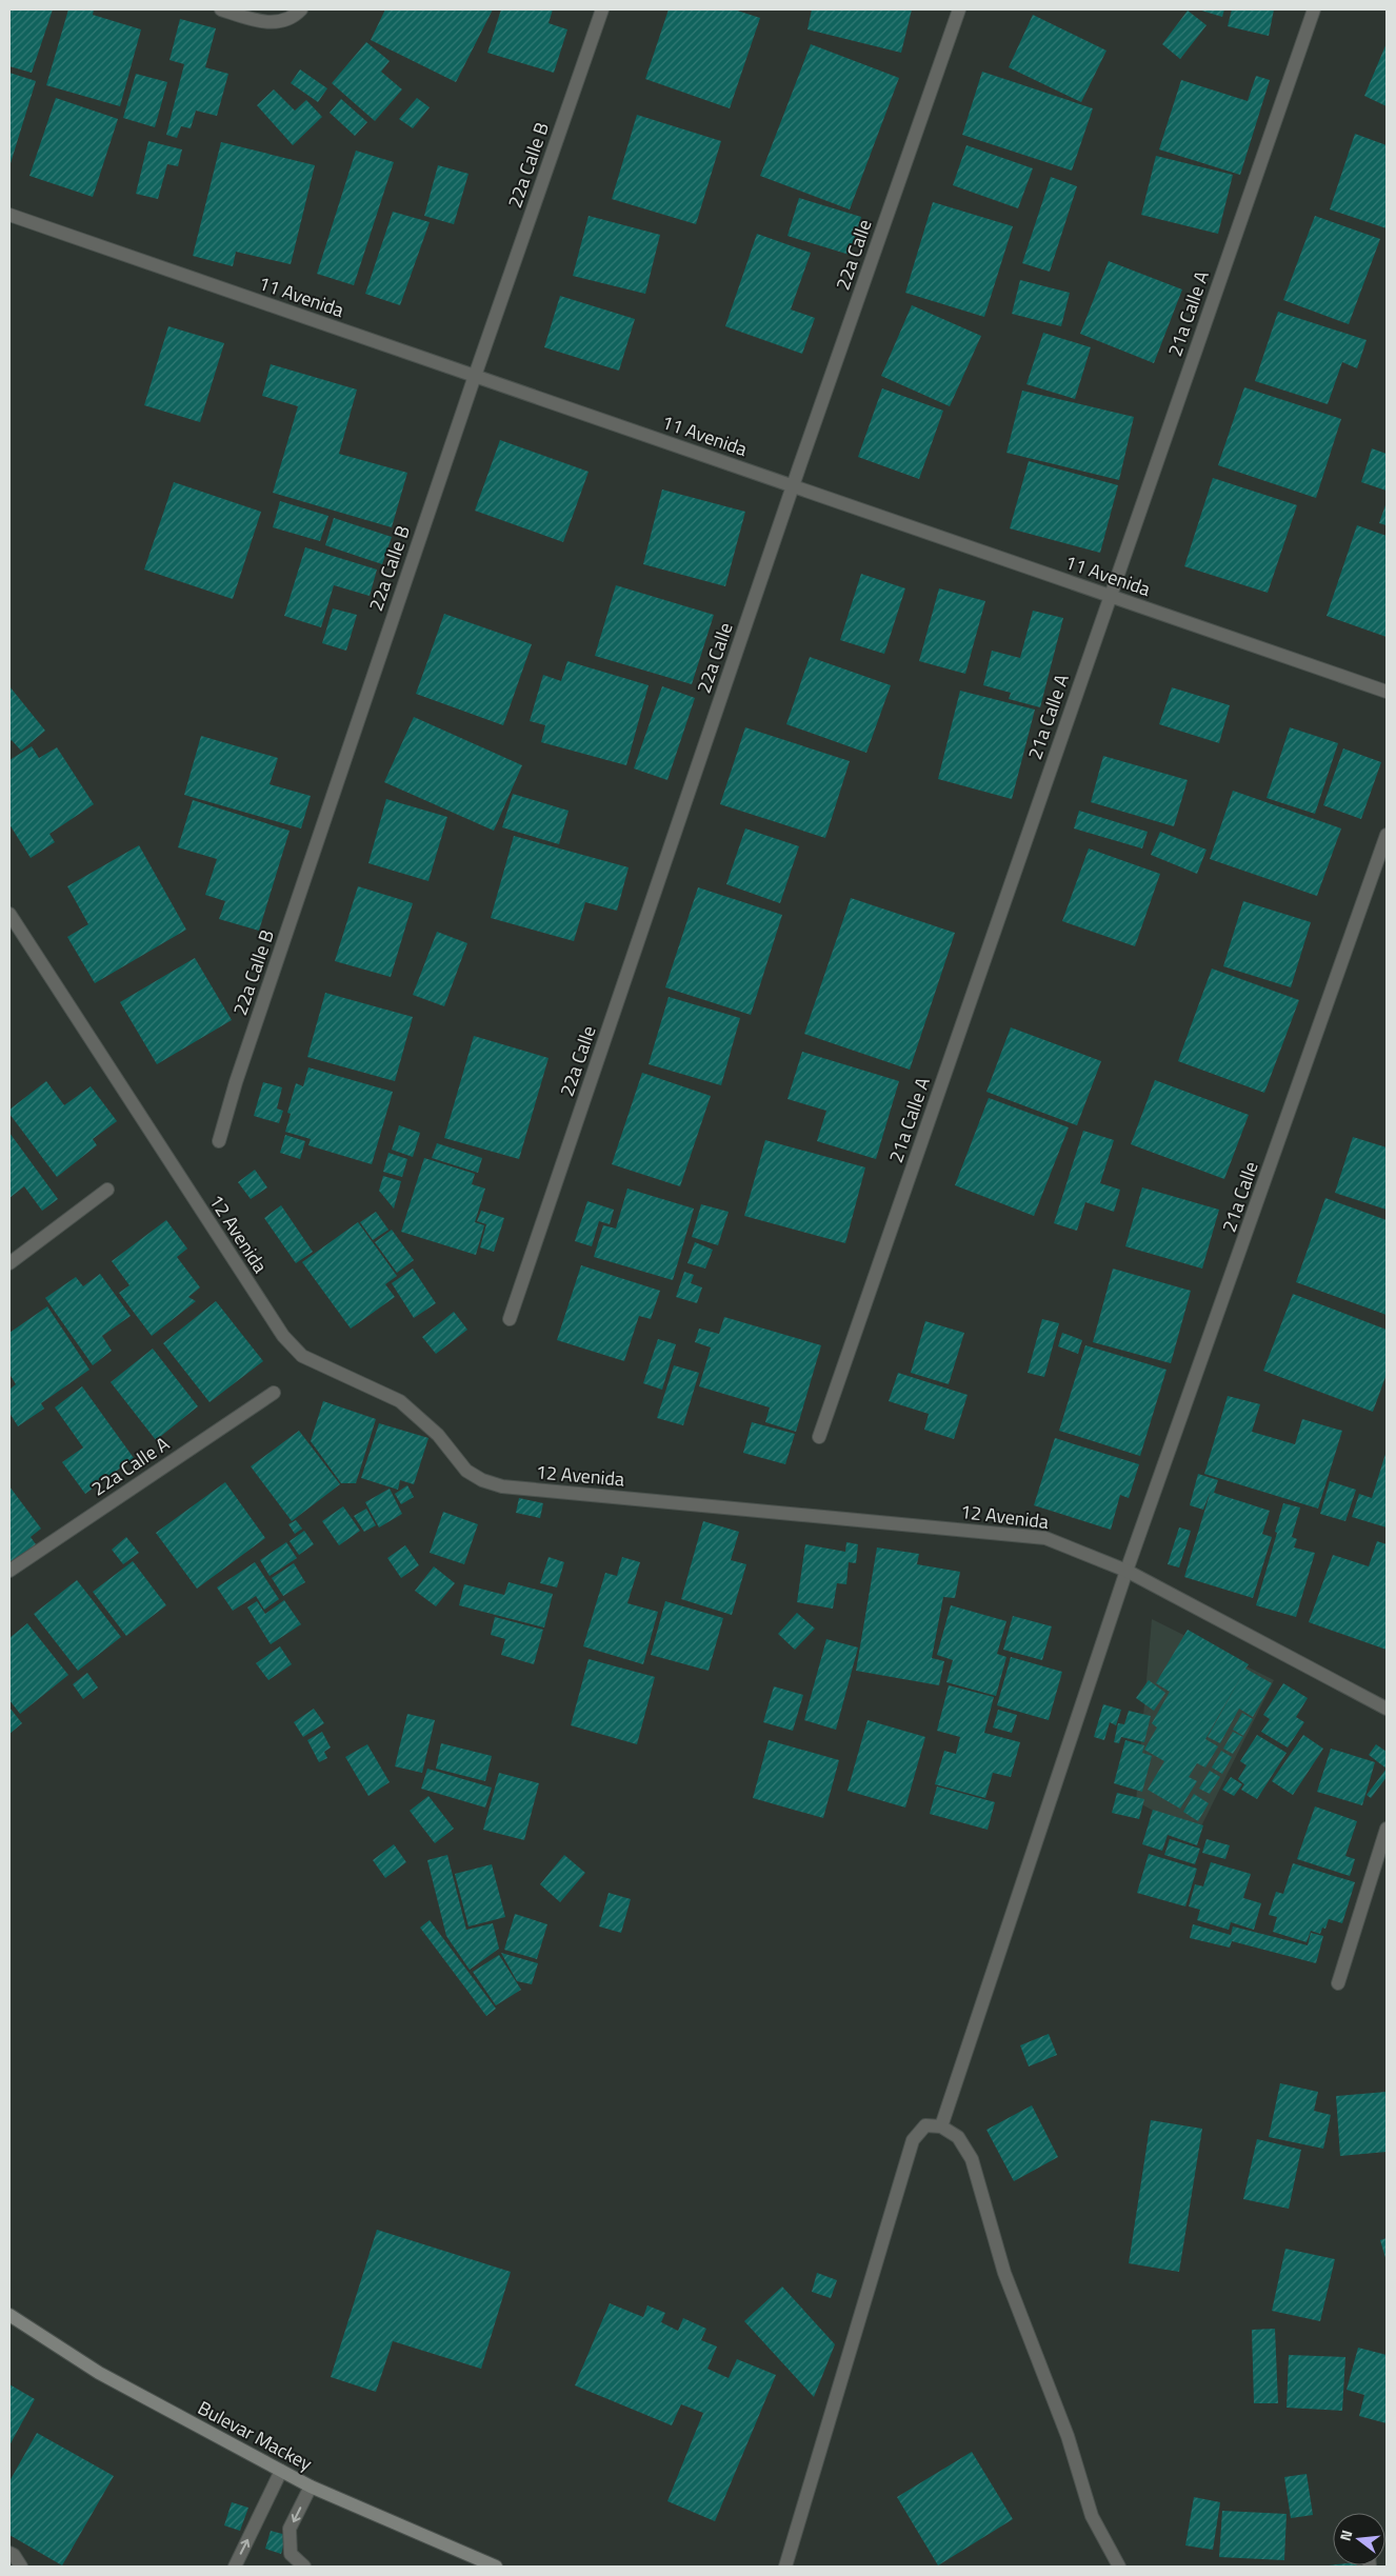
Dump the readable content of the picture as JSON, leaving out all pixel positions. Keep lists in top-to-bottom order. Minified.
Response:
{"streets":{"main road":["Bulevar Mackey"],"street":["22a Calle B","22a Calle","11 Avenida","21a Calle A","21a Calle","12 Avenida","22a Calle A"]},"crossings":[["22a Calle B","11 Avenida"],["22a Calle","11 Avenida"],["11 Avenida","21a Calle A"],["21a Calle","12 Avenida"]],"north":"left"}
